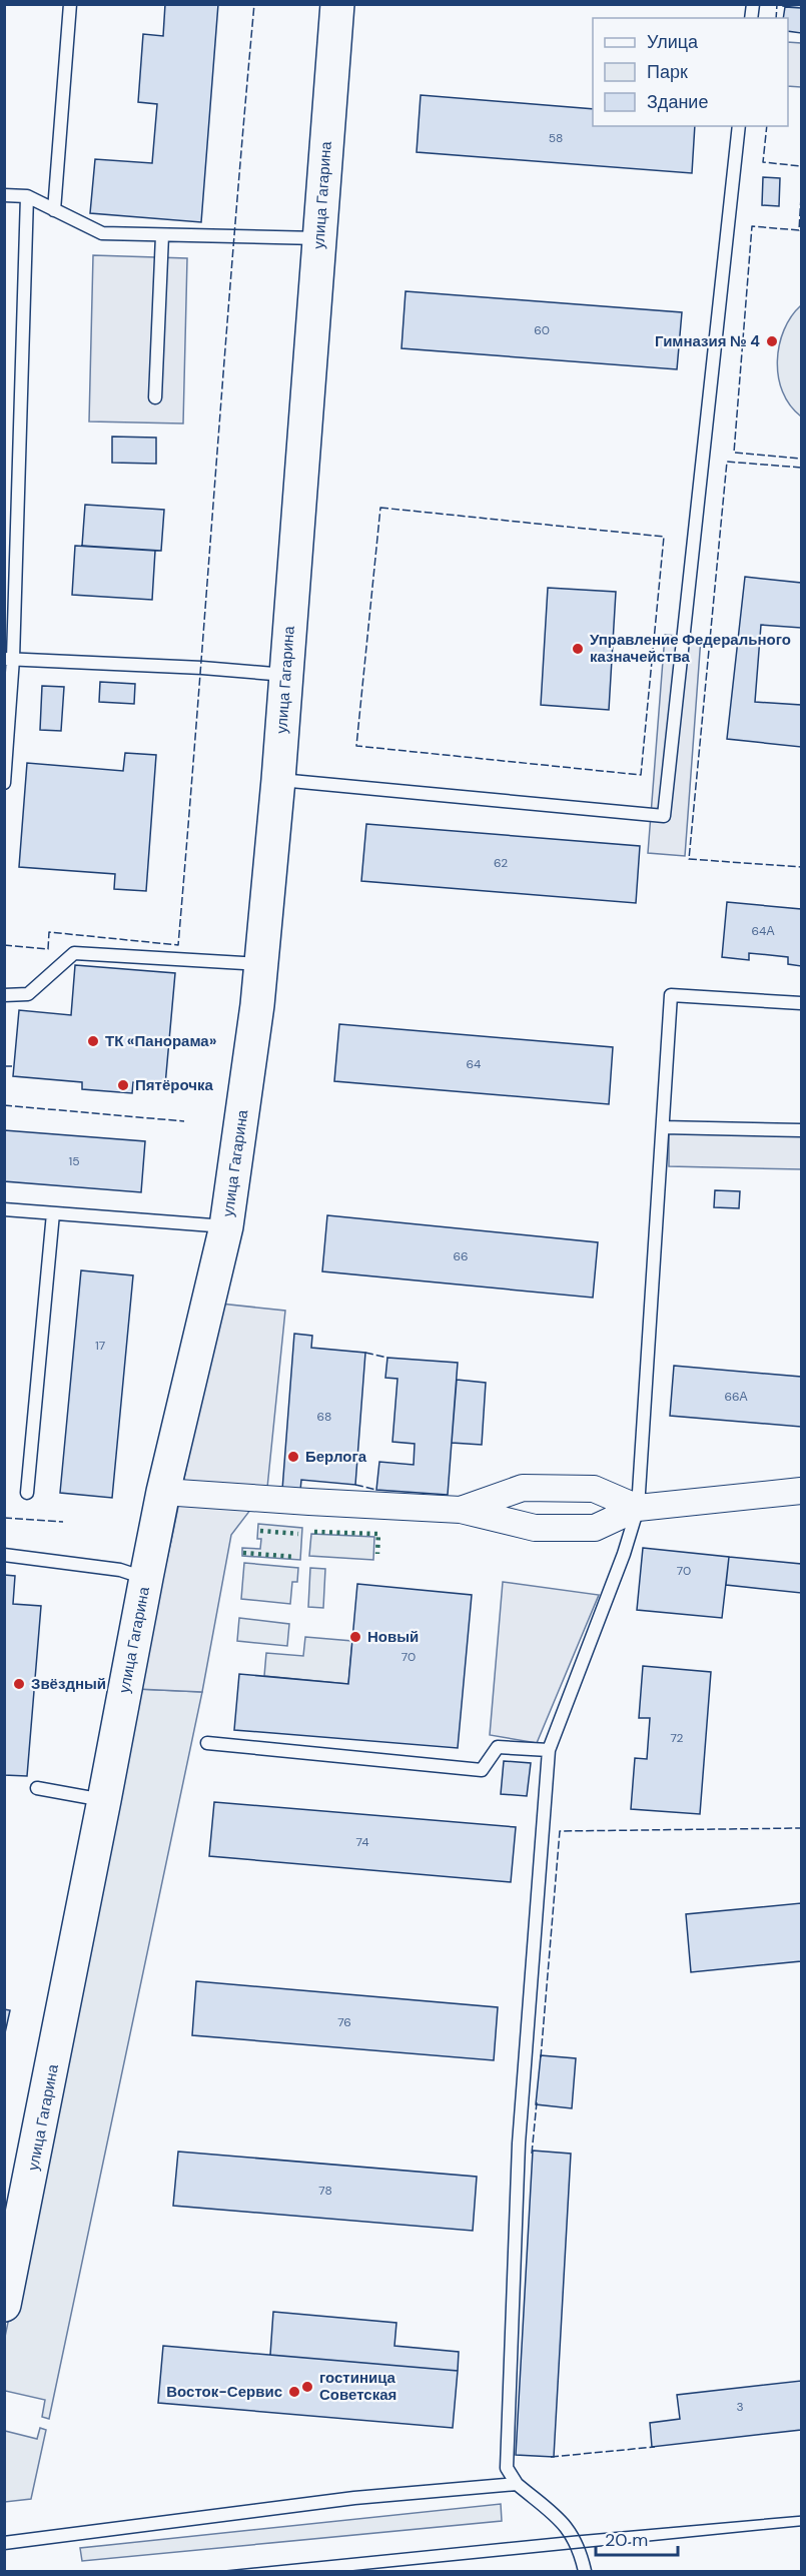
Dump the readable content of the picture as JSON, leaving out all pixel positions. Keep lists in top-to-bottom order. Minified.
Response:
{"streets":{"street":["улица Гагарина"]},"places":["Гимназия № 4","Управление Федерального казначейства","ТК «Панорама»","Пятёрочка","Берлога","Новый","Звёздный","гостиница Советская","Восток-Сервис"],"house_numbers":["58","60","62","64А","64","15","66","17","66А","68","70","70","72","74","76","78","3"],"legend":["Улица","Парк","Здание"],"scale_bar":"20 m"}
